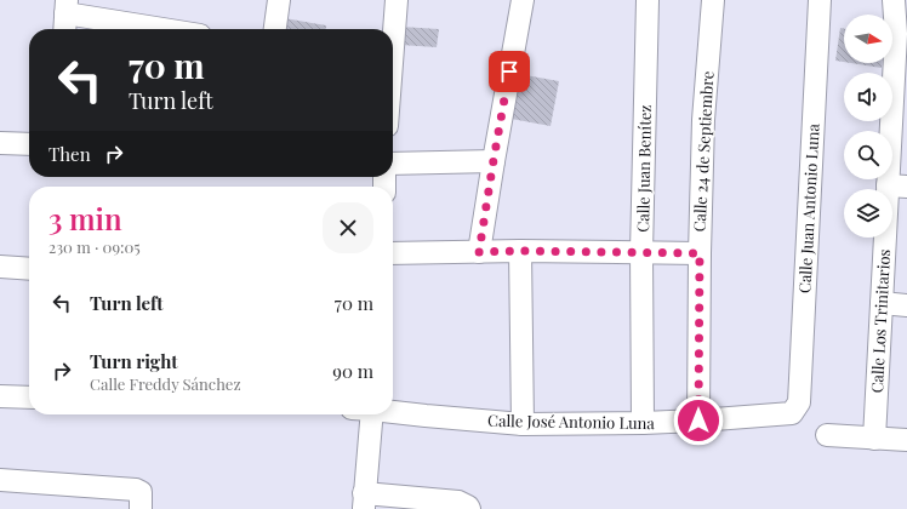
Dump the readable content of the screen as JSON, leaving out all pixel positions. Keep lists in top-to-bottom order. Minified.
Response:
{"streets":{"street":["Calle 24 de Septiembre","Calle Juan Benítez","Calle Juan Antonio Luna","Calle Los Trinitarios","Calle José Antonio Luna"]},"crossings":[["Calle 24 de Septiembre","Calle José Antonio Luna"],["Calle Juan Benítez","Calle José Antonio Luna"],["Calle Juan Antonio Luna","Calle José Antonio Luna"]],"north":"right","page":{"turn":["70 m","Turn left"],"then":"Then","heading":["3 min","230 m · 09:05"],"list":[{"name":"Turn left","value":"70 m"},{"name":"Turn right","note":"Calle Freddy Sánchez","value":"90 m"}]}}
